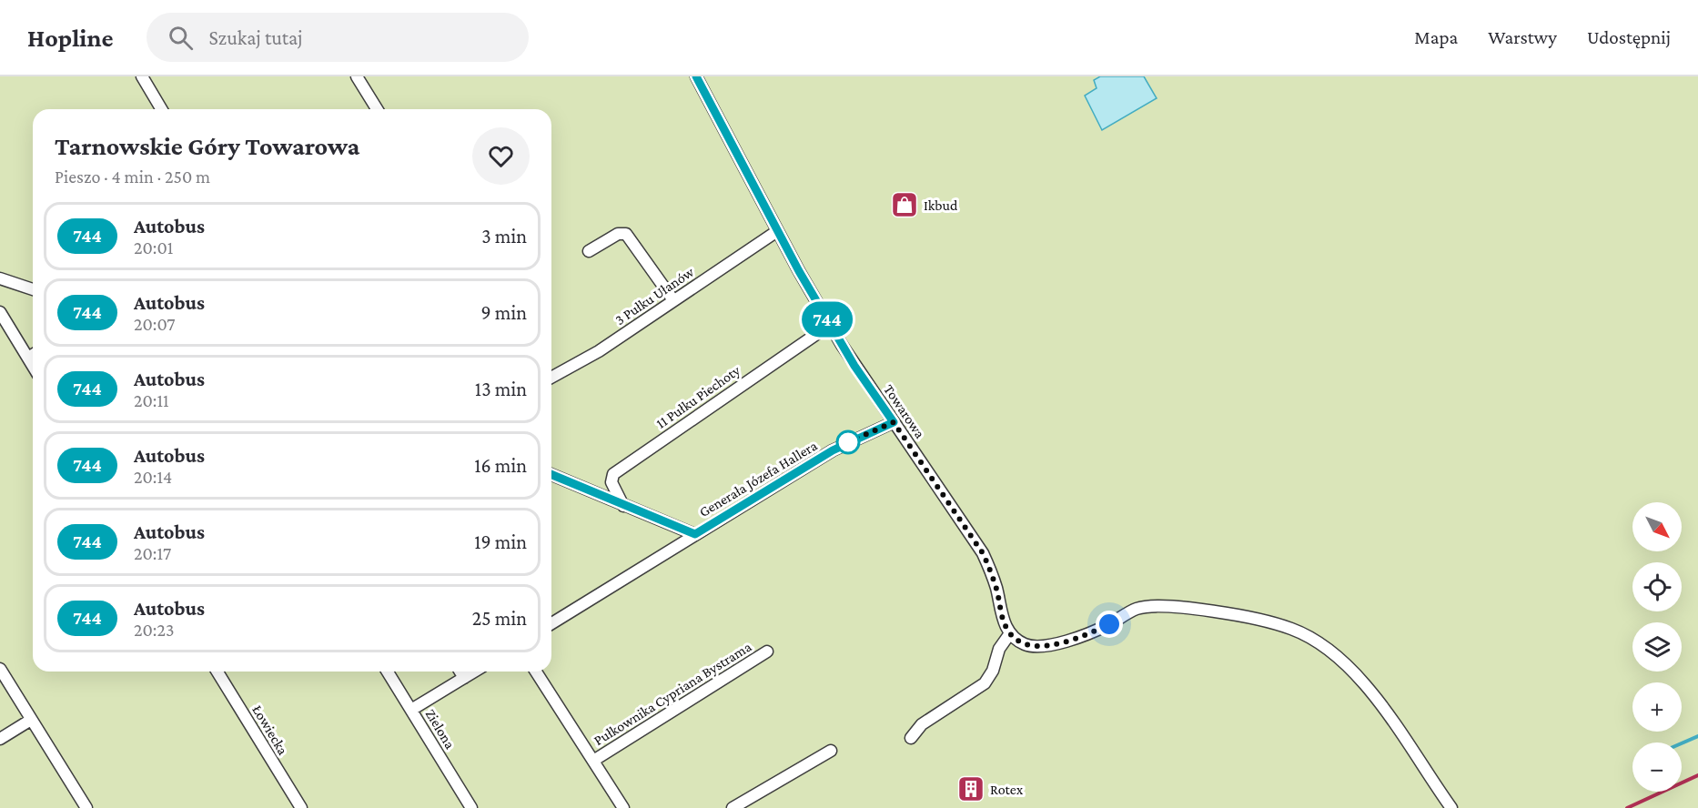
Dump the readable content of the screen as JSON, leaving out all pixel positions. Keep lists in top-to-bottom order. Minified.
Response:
{"streets":{"street":["3 Pułku Ułanów","11 Pułku Piechoty","Towarowa","Generała Józefa Hallera","Pułkownika Cypriana Bystrama","Zielona","Łowiecka"]},"crossings":[["3 Pułku Ułanów","Towarowa"],["11 Pułku Piechoty","Towarowa"],["11 Pułku Piechoty","Generała Józefa Hallera"],["Towarowa","Generała Józefa Hallera"]],"places":{"shop":["Ikbud"],"building":["Rotex"]},"lines":["bus line 744"],"north":"bottom right","page":{"header":"Hopline","search":"Szukaj tutaj","nav":["Mapa","Warstwy","Udostępnij"],"on_map":"744","heading":["Tarnowskie Góry Towarowa","Pieszo · 4 min · 250 m"],"list":[{"mark":"744","name":"Autobus","note":"20:01","value":"3 min"},{"mark":"744","name":"Autobus","note":"20:07","value":"9 min"},{"mark":"744","name":"Autobus","note":"20:11","value":"13 min"},{"mark":"744","name":"Autobus","note":"20:14","value":"16 min"},{"mark":"744","name":"Autobus","note":"20:17","value":"19 min"},{"mark":"744","name":"Autobus","note":"20:23","value":"25 min"}],"map_buttons":["+","−"]}}
